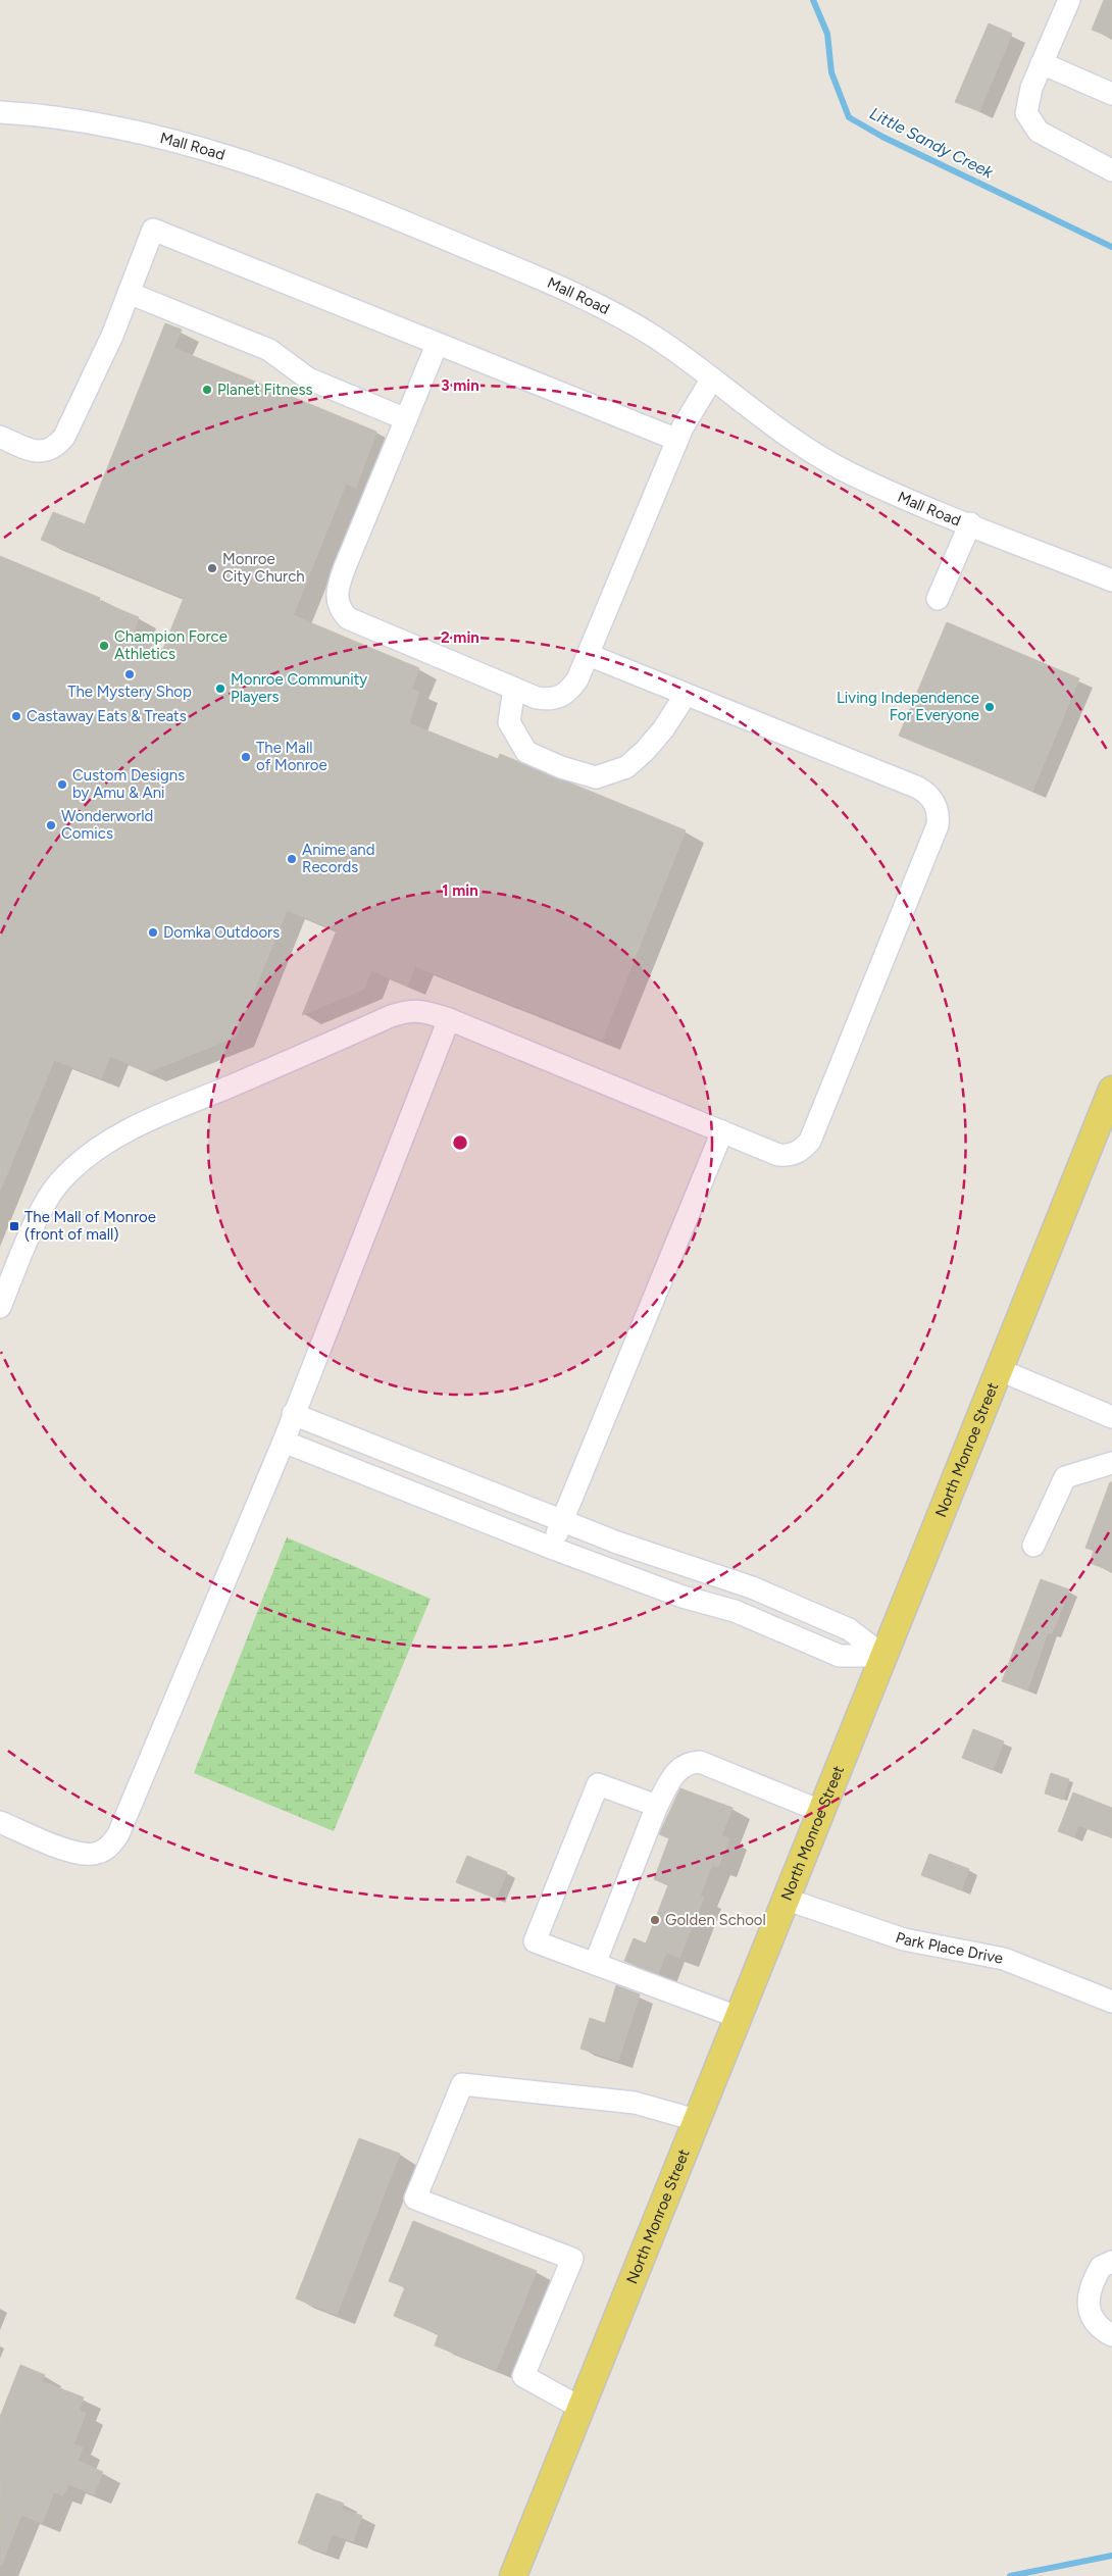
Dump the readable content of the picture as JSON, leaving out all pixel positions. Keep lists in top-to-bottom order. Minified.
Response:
{"streets":{"main road":["North Monroe Street"],"street":["Mall Road","Park Place Drive"]},"crossings":[["North Monroe Street","Park Place Drive"]],"water":["Little Sandy Creek"],"places":{"other":["Planet Fitness","Monroe City Church","Champion Force Athletics","The Mystery Shop","Monroe Community Players","Living Independence For Everyone","Castaway Eats & Treats","The Mall of Monroe","Custom Designs by Amu & Ani","Wonderworld Comics","Anime and Records","Domka Outdoors","Golden School"],"transit":["The Mall of Monroe (front of mall)"]},"rings":["3 min","2 min","1 min"]}
